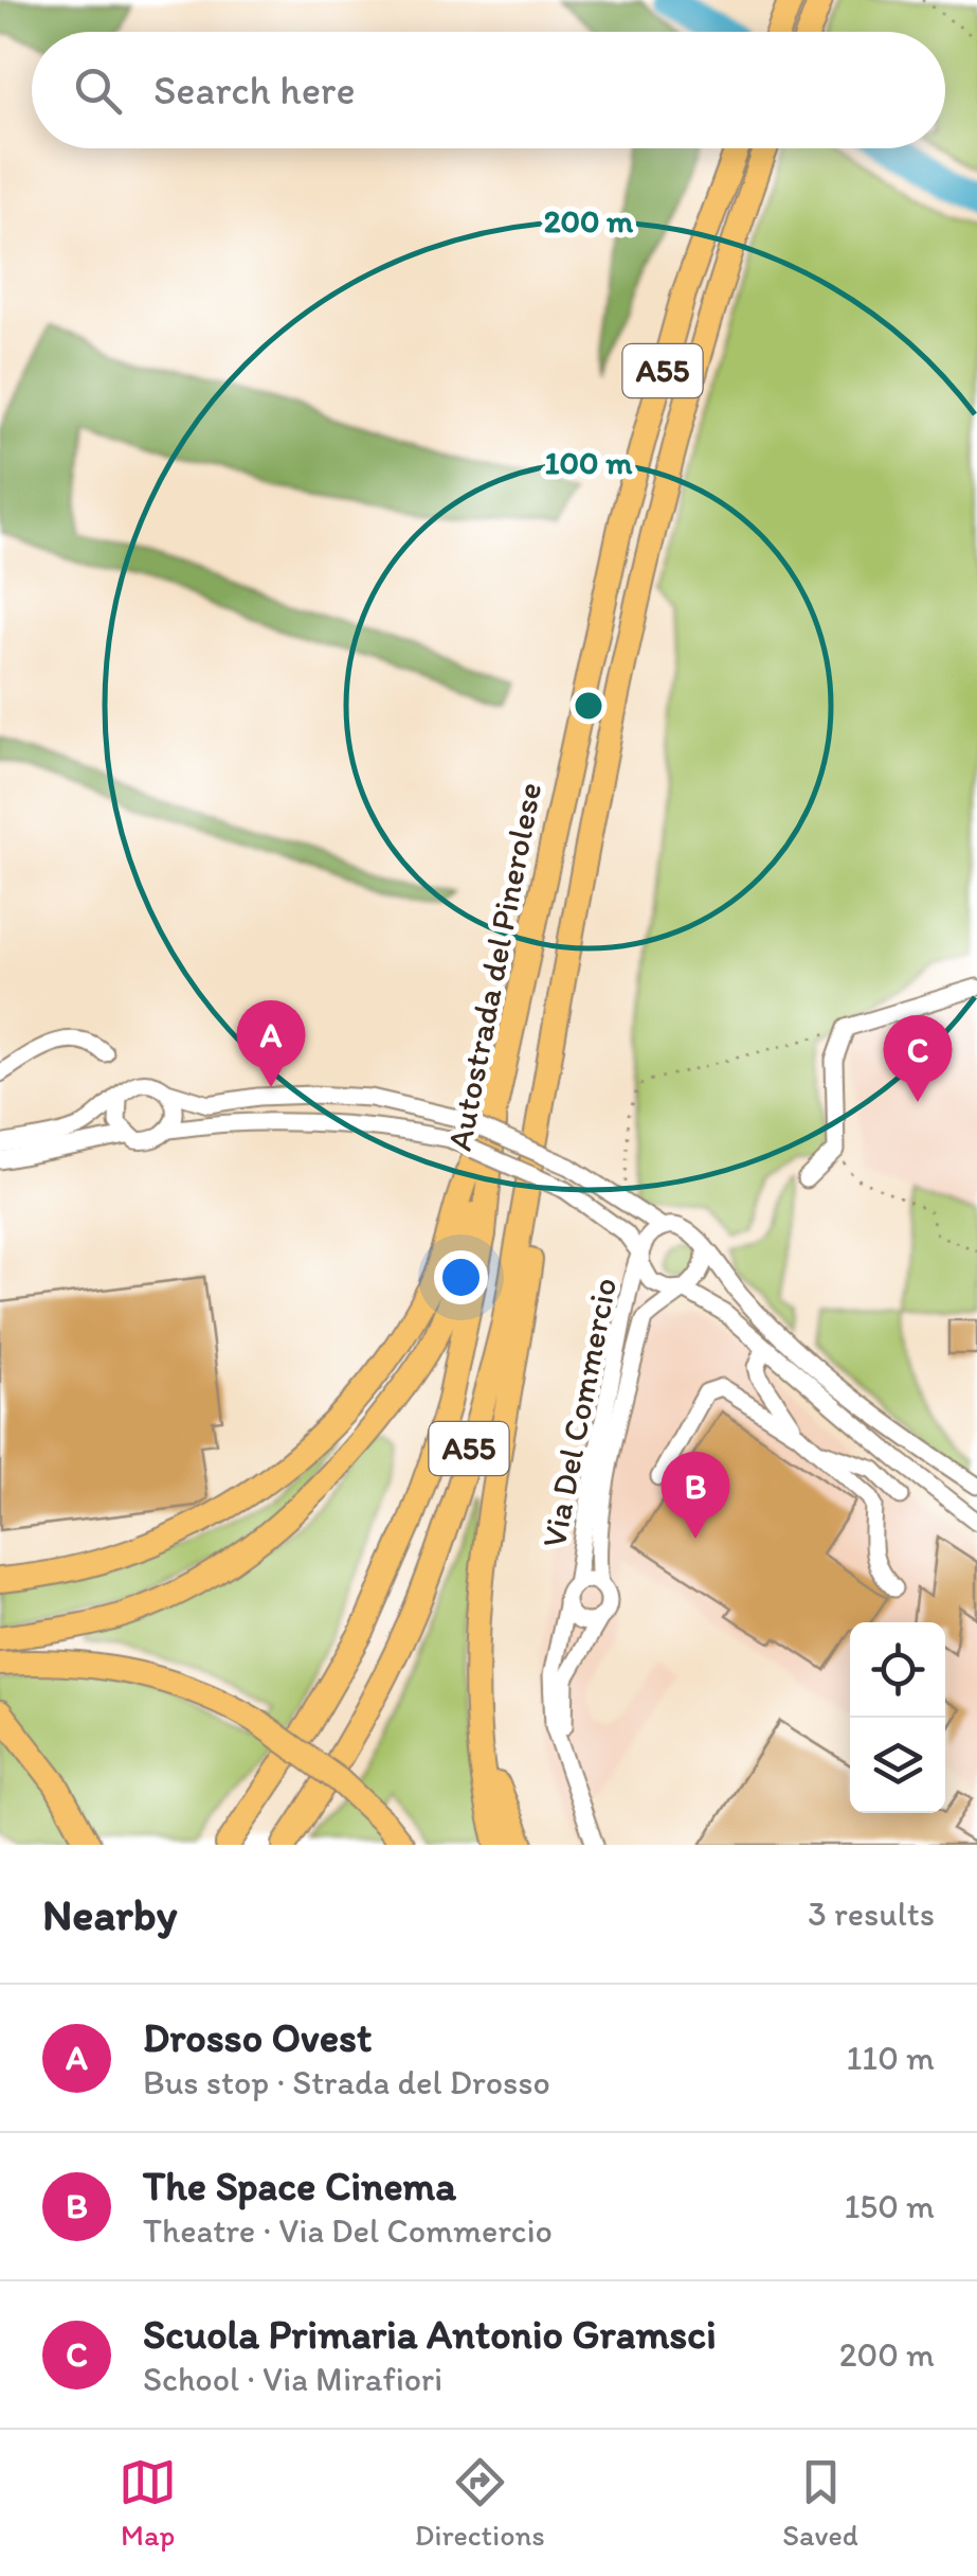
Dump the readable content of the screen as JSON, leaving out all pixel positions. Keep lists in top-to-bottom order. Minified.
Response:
{"streets":{"highway":["A55","Autostrada del Pinerolese"],"street":["Via Del Commercio"]},"page":{"search":"Search here","pins":["A","C","B"],"heading":["Nearby","3 results"],"list":[{"mark":"A","name":"Drosso Ovest","note":"Bus stop · Strada del Drosso","value":"110 m"},{"mark":"B","name":"The Space Cinema","note":"Theatre · Via Del Commercio","value":"150 m"},{"mark":"C","name":"Scuola Primaria Antonio Gramsci","note":"School · Via Mirafiori","value":"200 m"}],"nav":["Map","Directions","Saved"]},"rings":["200 m","100 m"]}
